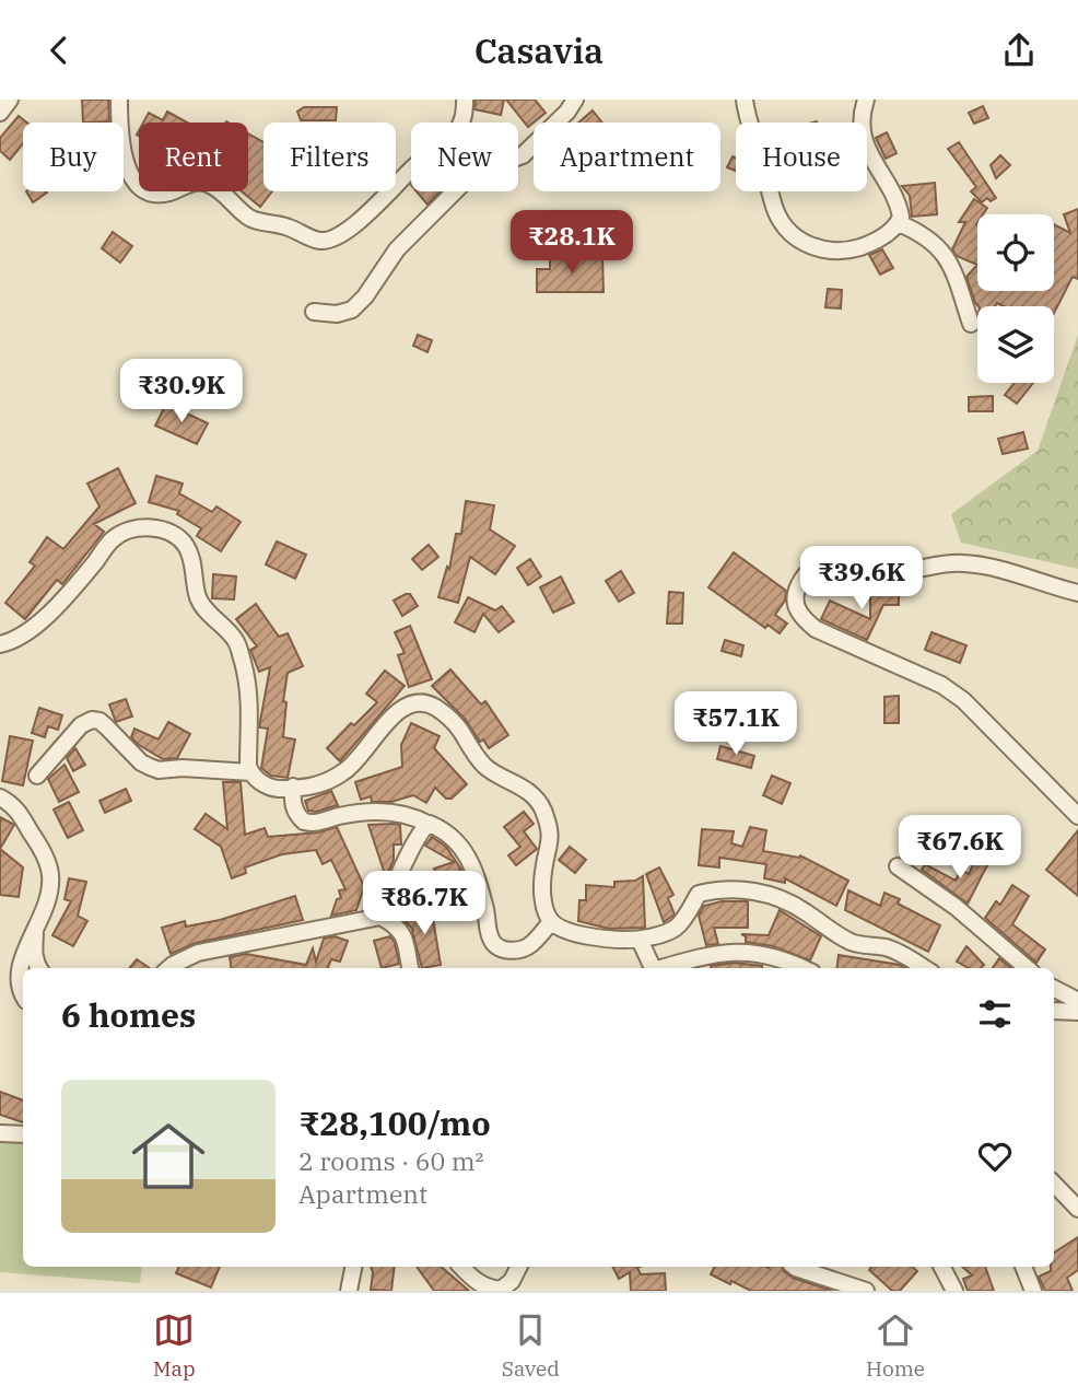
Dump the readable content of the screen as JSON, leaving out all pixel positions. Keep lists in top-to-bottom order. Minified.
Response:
{"page":{"header":"Casavia","chip":["Buy","Rent","Filters","New","Apartment","House"],"price":["₹28.1K","₹30.9K","₹39.6K","₹57.1K","₹67.6K","₹86.7K"],"heading":"6 homes","list":[{"name":"₹28,100/mo","note":"2 rooms · 60 m² · Apartment"}],"tabs":["Map","Saved","Home"]}}
